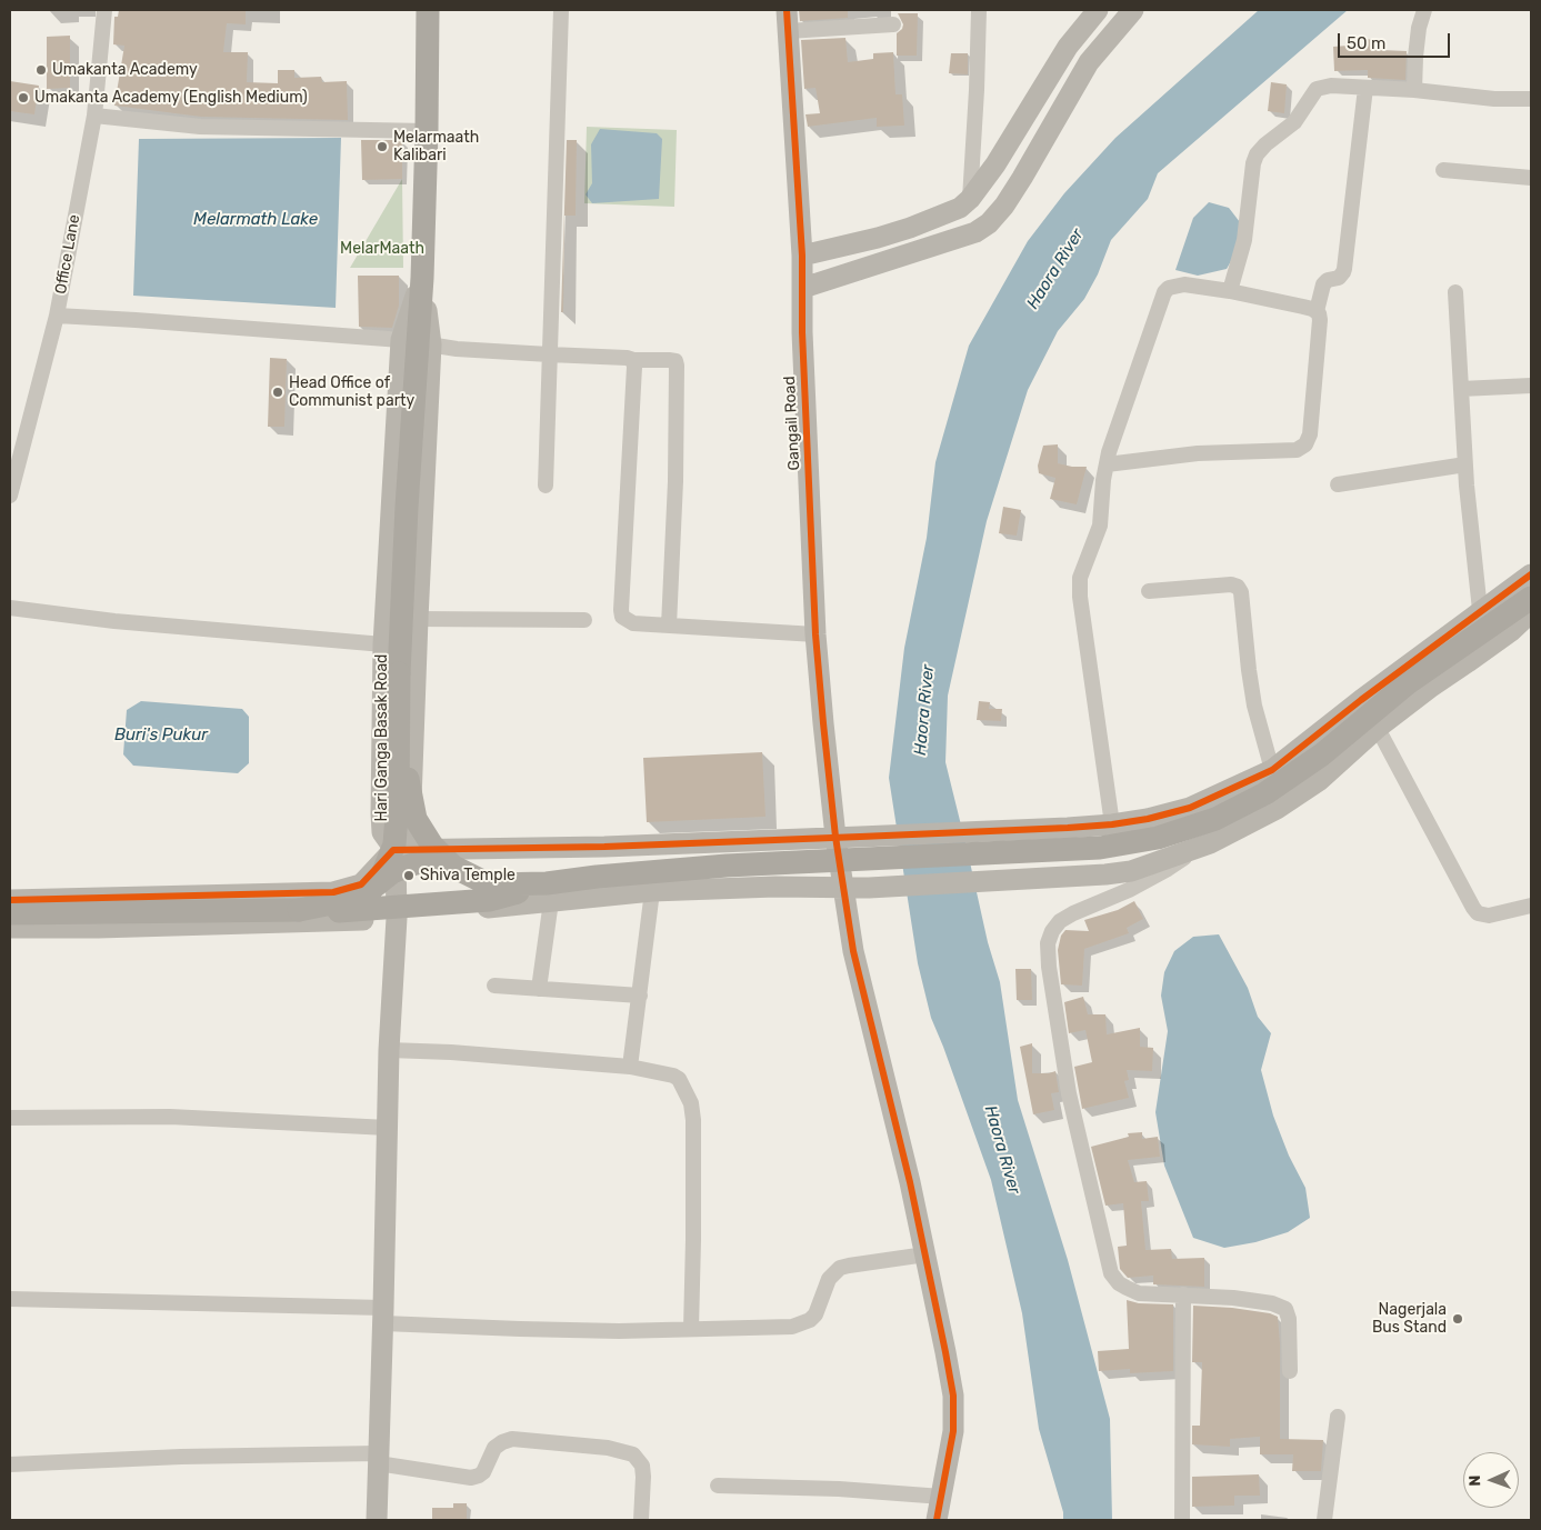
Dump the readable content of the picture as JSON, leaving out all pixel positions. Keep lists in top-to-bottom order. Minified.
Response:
{"streets":{"street":["Office Lane","Gangail Road","Hari Ganga Basak Road"]},"water":["Melarmath Lake","Haora River","Buri's Pukur"],"parks":["MelarMaath"],"places":["Umakanta Academy","Umakanta Academy (English Medium)","Melarmaath Kalibari","Head Office of Communist party","Shiva Temple","Nagerjala Bus Stand"],"scale_bar":"50 m","north":"left"}
